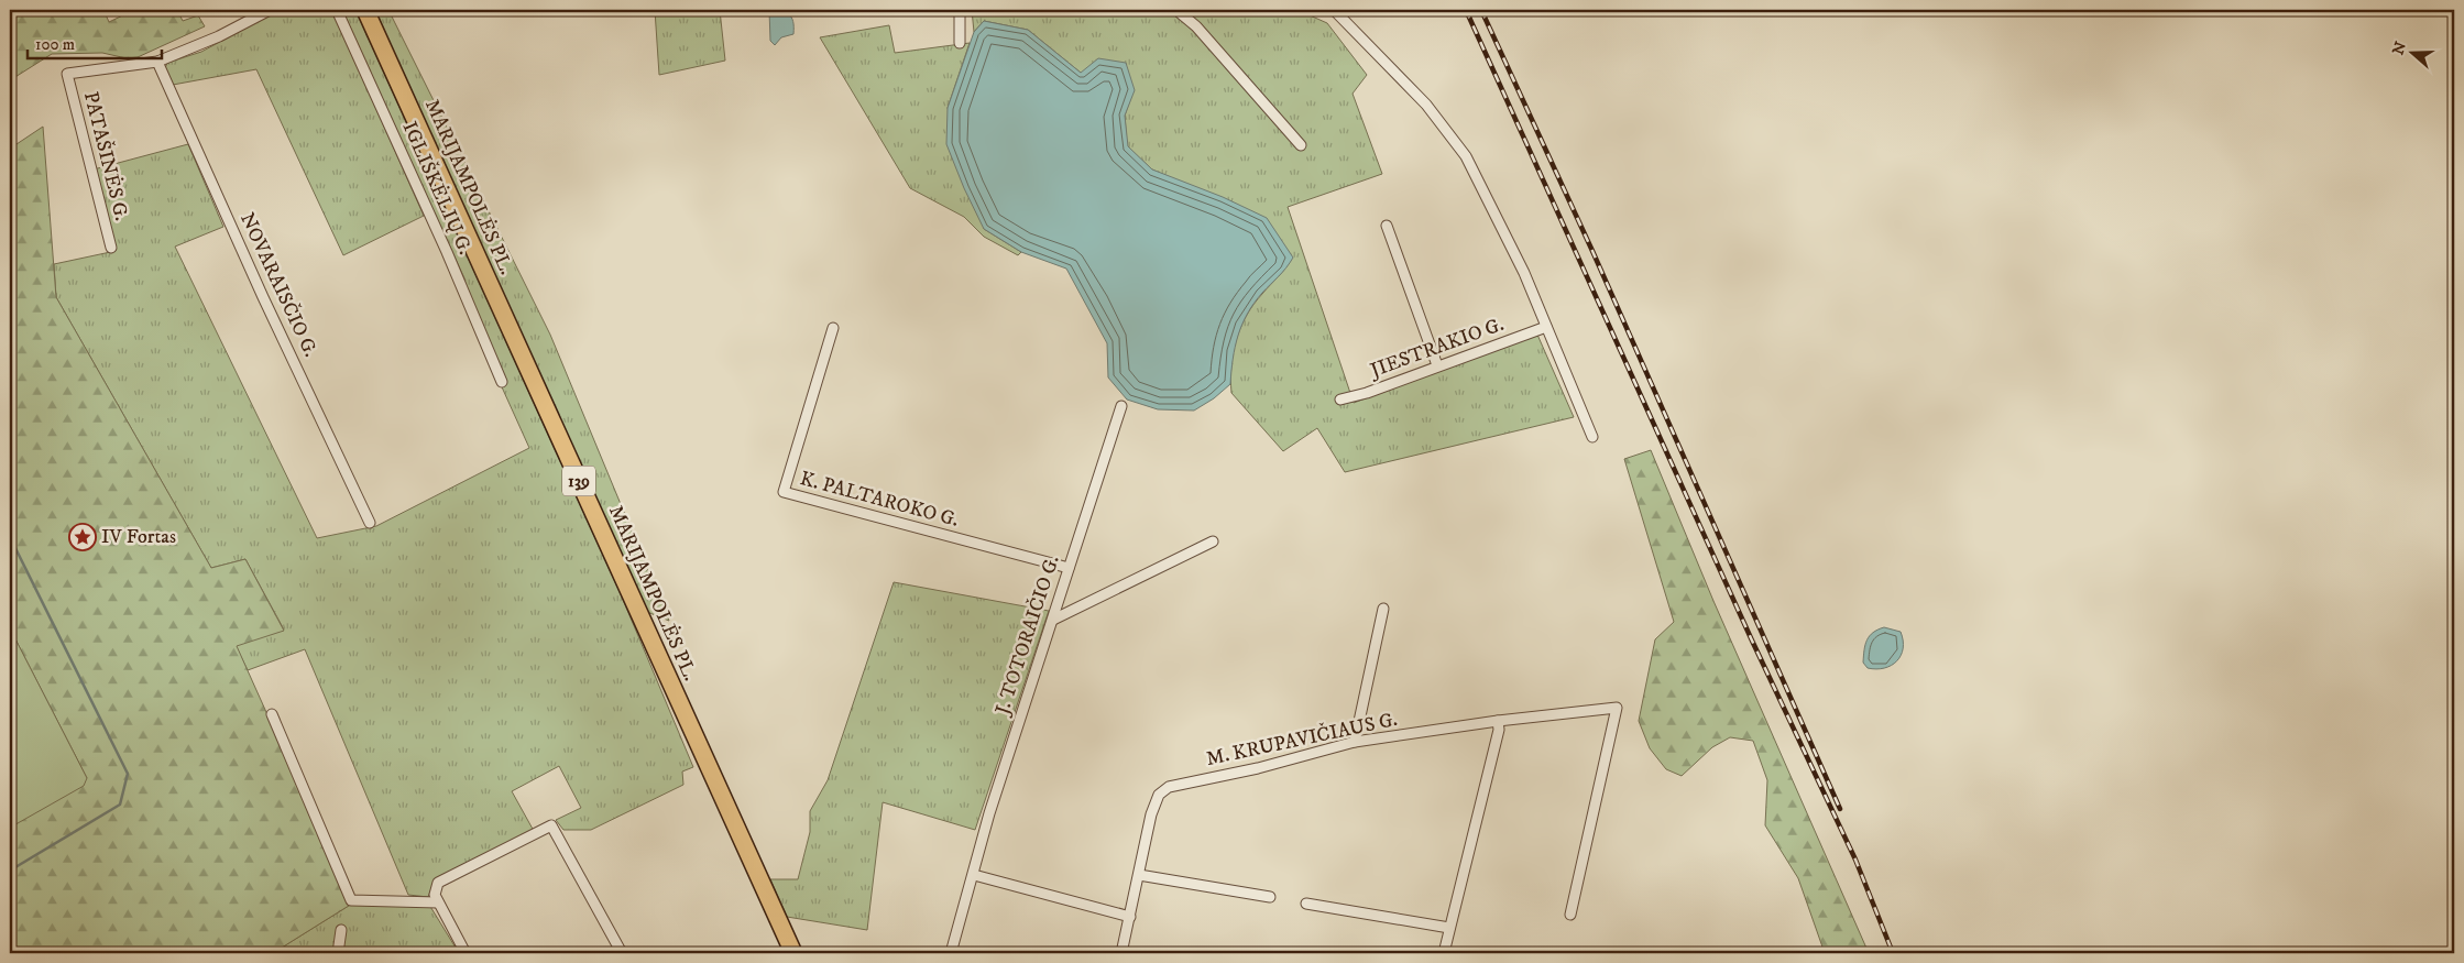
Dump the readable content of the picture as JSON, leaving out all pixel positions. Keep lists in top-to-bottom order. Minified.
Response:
{"streets":{"main road":["MARIJAMPOLĖS PL.","139"],"street":["PATAŠINĖS G.","IGLIŠKĖLIŲ G.","NOVARAISČIO G.","JIESTRAKIO G.","K. PALTAROKO G.","J. TOTORAIČIO G.","M. KRUPAVIČIAUS G."]},"crossings":[["PATAŠINĖS G.","NOVARAISČIO G."],["K. PALTAROKO G.","J. TOTORAIČIO G."]],"places":{"place":["IV Fortas"]},"scale_bar":"100 m","north":"left"}
